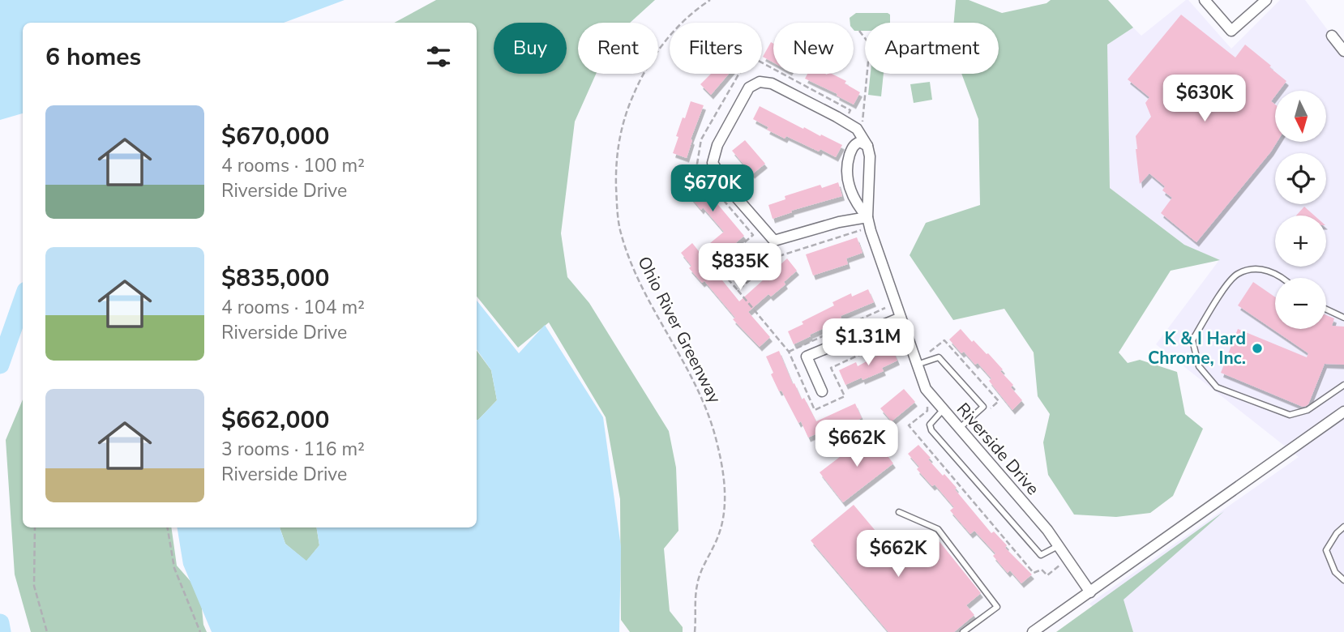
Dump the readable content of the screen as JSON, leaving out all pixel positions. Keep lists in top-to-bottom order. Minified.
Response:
{"streets":{"street":["Riverside Drive"],"path":["Ohio River Greenway"]},"places":["K & I Hard Chrome, Inc."],"north":"bottom","page":{"chip":["Buy","Rent","Filters","New","Apartment"],"heading":"6 homes","price":["$630K","$670K","$835K","$1.31M","$662K","$662K"],"map_buttons":["+","−"],"list":[{"name":"$670,000","note":"4 rooms · 100 m² · Riverside Drive"},{"name":"$835,000","note":"4 rooms · 104 m² · Riverside Drive"},{"name":"$662,000","note":"3 rooms · 116 m² · Riverside Drive"}]}}
